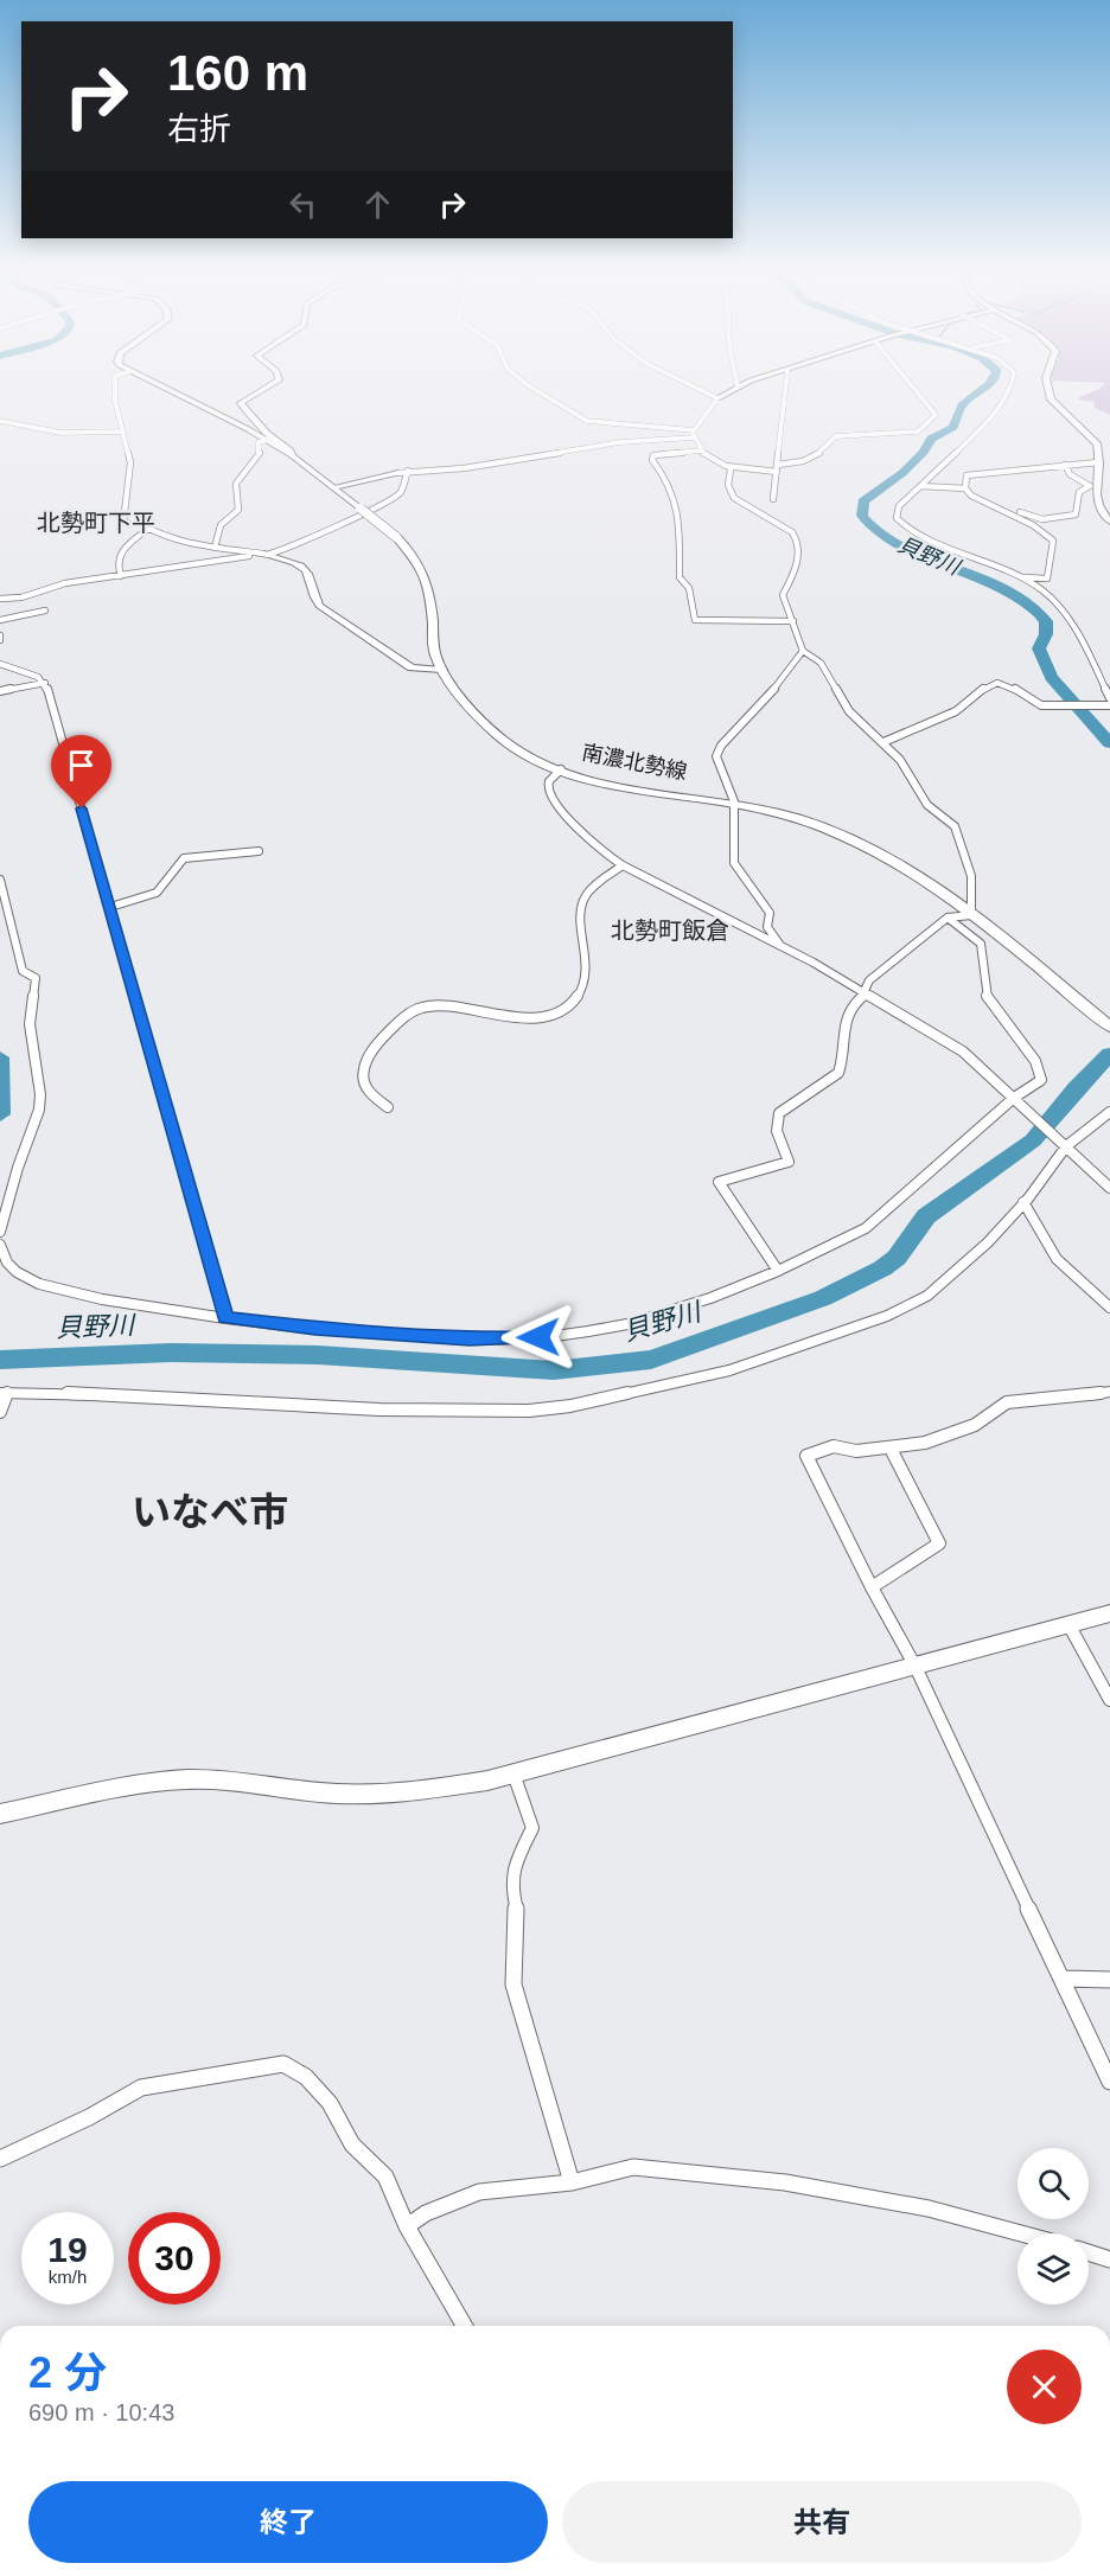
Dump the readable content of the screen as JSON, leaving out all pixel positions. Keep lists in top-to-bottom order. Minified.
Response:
{"streets":{"main road":["南濃北勢線"]},"districts":["北勢町下平","北勢町飯倉","いなべ市"],"water":["貝野川"],"page":{"turn":["160 m","右折"],"speed":"19 km/h","limit":"30","heading":["2 分","690 m · 10:43"],"buttons":["終了","共有"]}}
